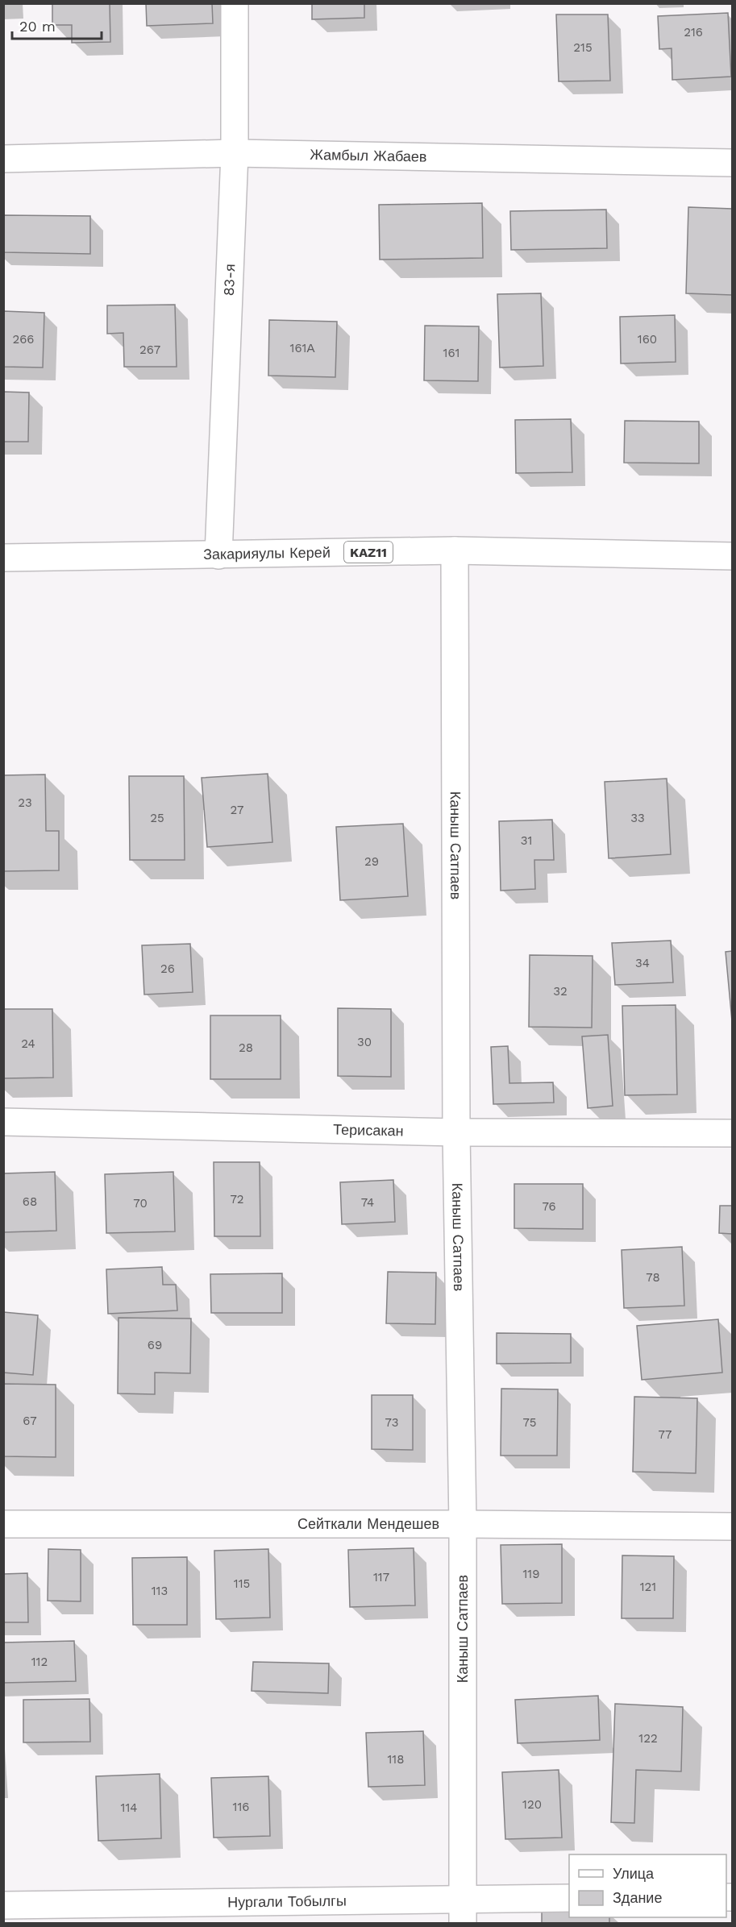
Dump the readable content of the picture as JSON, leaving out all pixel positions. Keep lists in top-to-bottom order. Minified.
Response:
{"streets":{"main road":["Жамбыл Жабаев","83-я","KAZ11","Закарияулы Керей","Каныш Сатпаев","Терисакан","Сейткали Мендешев","Нургали Тобылгы"]},"crossings":[["Жамбыл Жабаев","83-я"],["83-я","Закарияулы Керей"],["Закарияулы Керей","Каныш Сатпаев"],["Каныш Сатпаев","Терисакан"],["Каныш Сатпаев","Сейткали Мендешев"],["Каныш Сатпаев","Нургали Тобылгы"]],"house_numbers":["216","215","266","160","161А","267","161","23","27","25","33","31","29","34","26","32","30","24","28","72","68","74","70","76","78","69","67","73","75","77","119","117","115","121","113","112","122","118","120","116","114"],"legend":["Улица","Здание"],"scale_bar":"20 m"}
